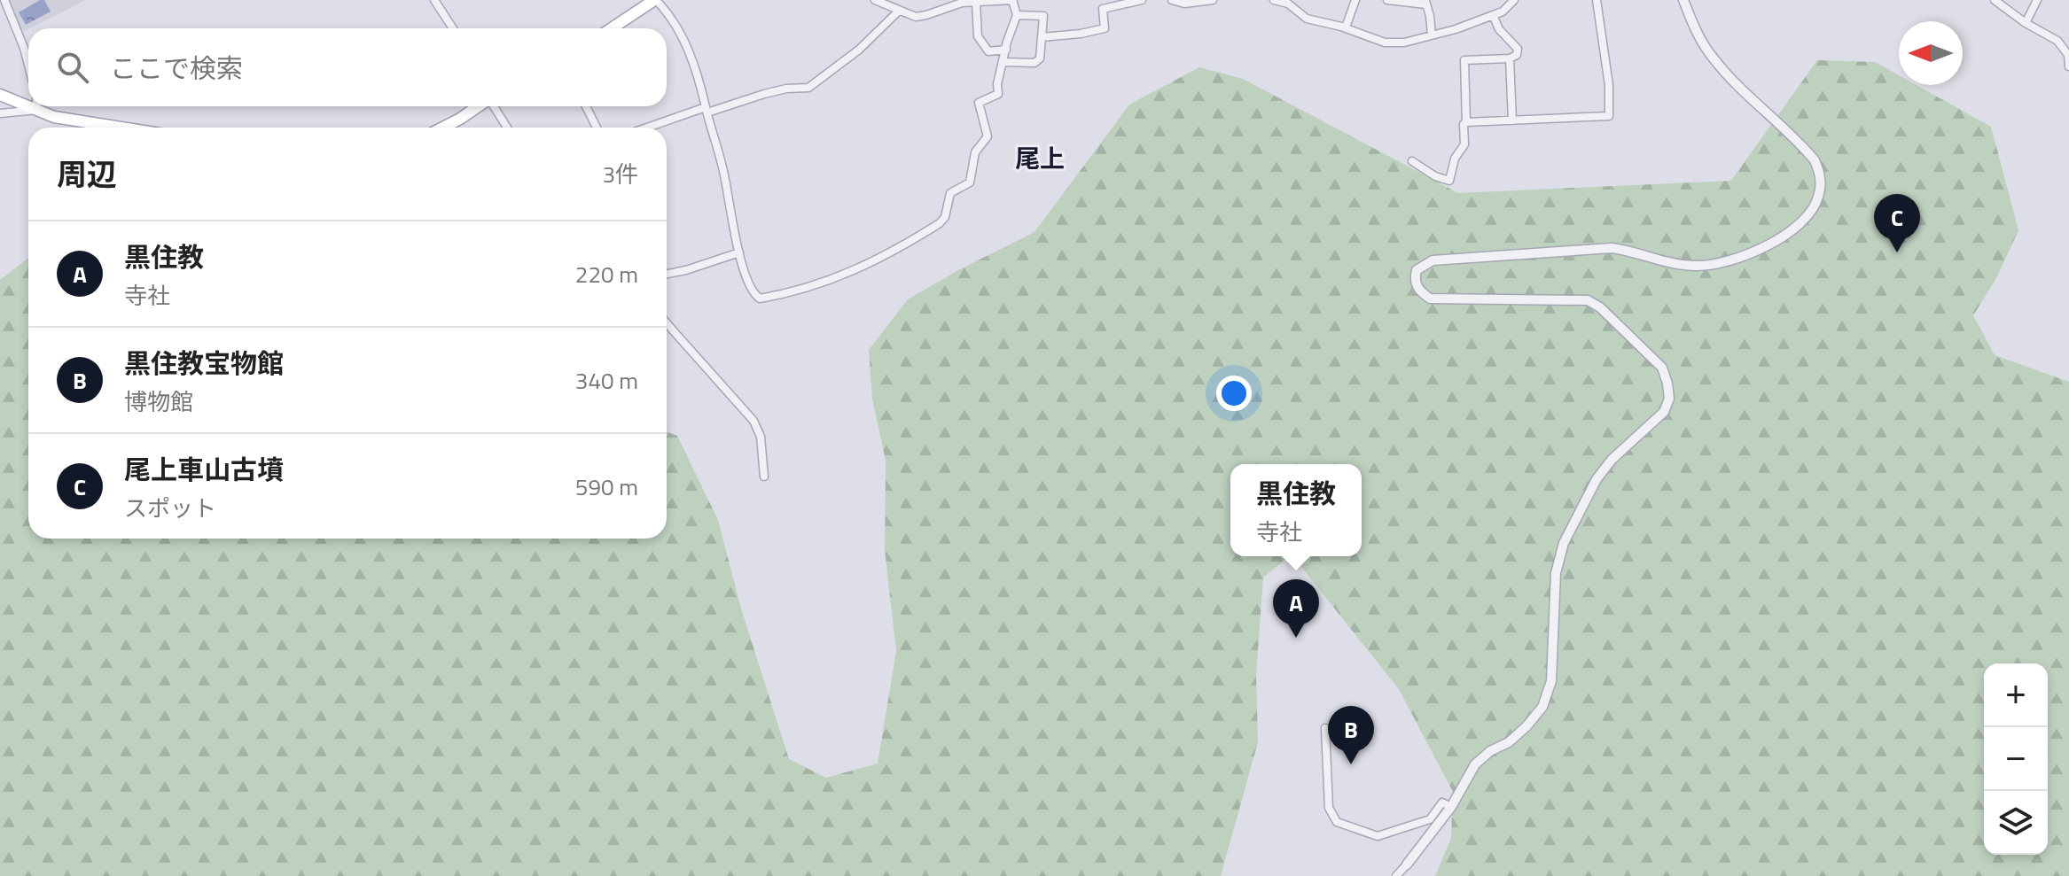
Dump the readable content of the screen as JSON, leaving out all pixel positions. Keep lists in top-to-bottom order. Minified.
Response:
{"districts":["尾上"],"north":"left","page":{"search":"ここで検索","heading":["周辺","3件"],"pins":["C","A","B"],"list":[{"mark":"A","name":"黒住教","note":"寺社","value":"220 m"},{"mark":"B","name":"黒住教宝物館","note":"博物館","value":"340 m"},{"mark":"C","name":"尾上車山古墳","note":"スポット","value":"590 m"}],"popup":["黒住教","寺社"],"map_buttons":["+","−"]}}
